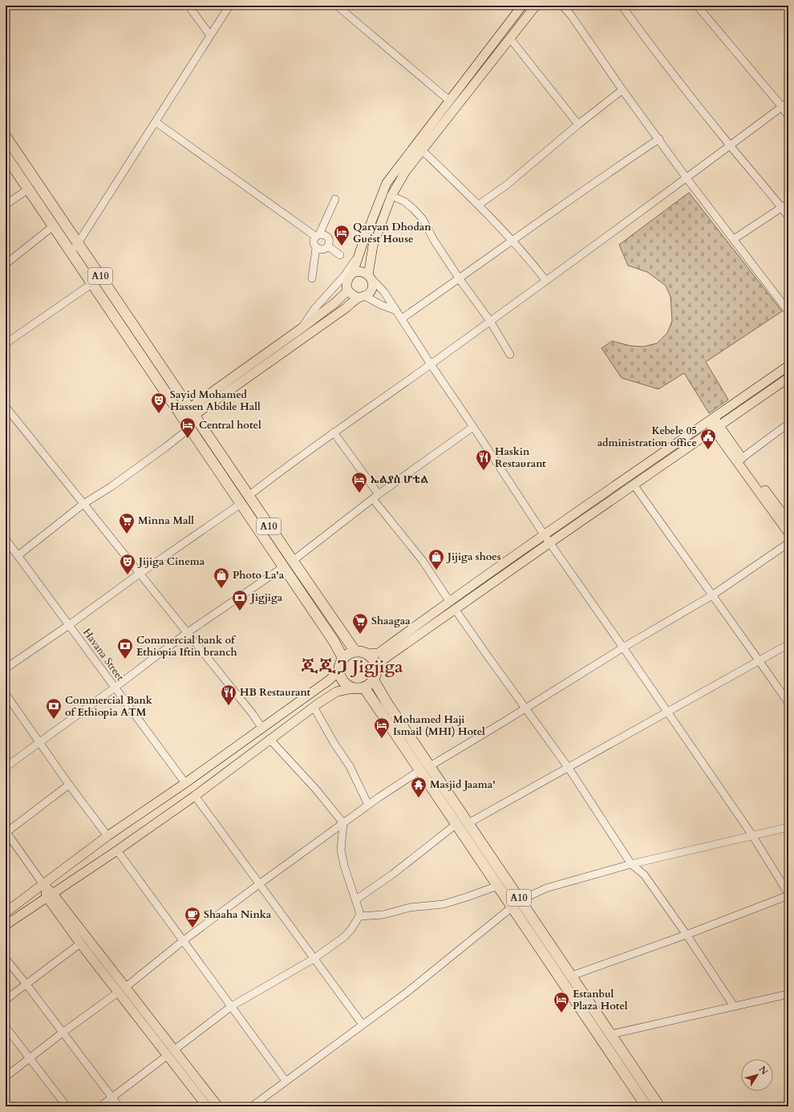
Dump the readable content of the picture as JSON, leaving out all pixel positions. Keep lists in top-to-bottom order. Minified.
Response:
{"streets":{"highway":["A10"],"street":["Havana Street"]},"districts":["ጂጂጋ Jigjiga"],"places":{"hotel":["Qaryan Dhodan Guest House","Central hotel","ኤልያስ ሆቴል","Mohamed Haji Ismail (MHI) Hotel","Estanbul Plaza Hotel"],"theatre":["Sayid Mohamed Hassen Abdile Hall","Jijiga Cinema"],"public building":["Kebele 05 administration office"],"restaurant":["Haskin Restaurant","HB Restaurant"],"supermarket":["Minna Mall","Shaagaa"],"shop":["Jijiga shoes","Photo La'a"],"bank":["Jigjiga","Commercial bank of Ethiopia Iftin branch","Commercial Bank of Ethiopia ATM"],"temple":["Masjid Jaama'"],"cafe":["Shaaha Ninka"]},"north":"top right"}
